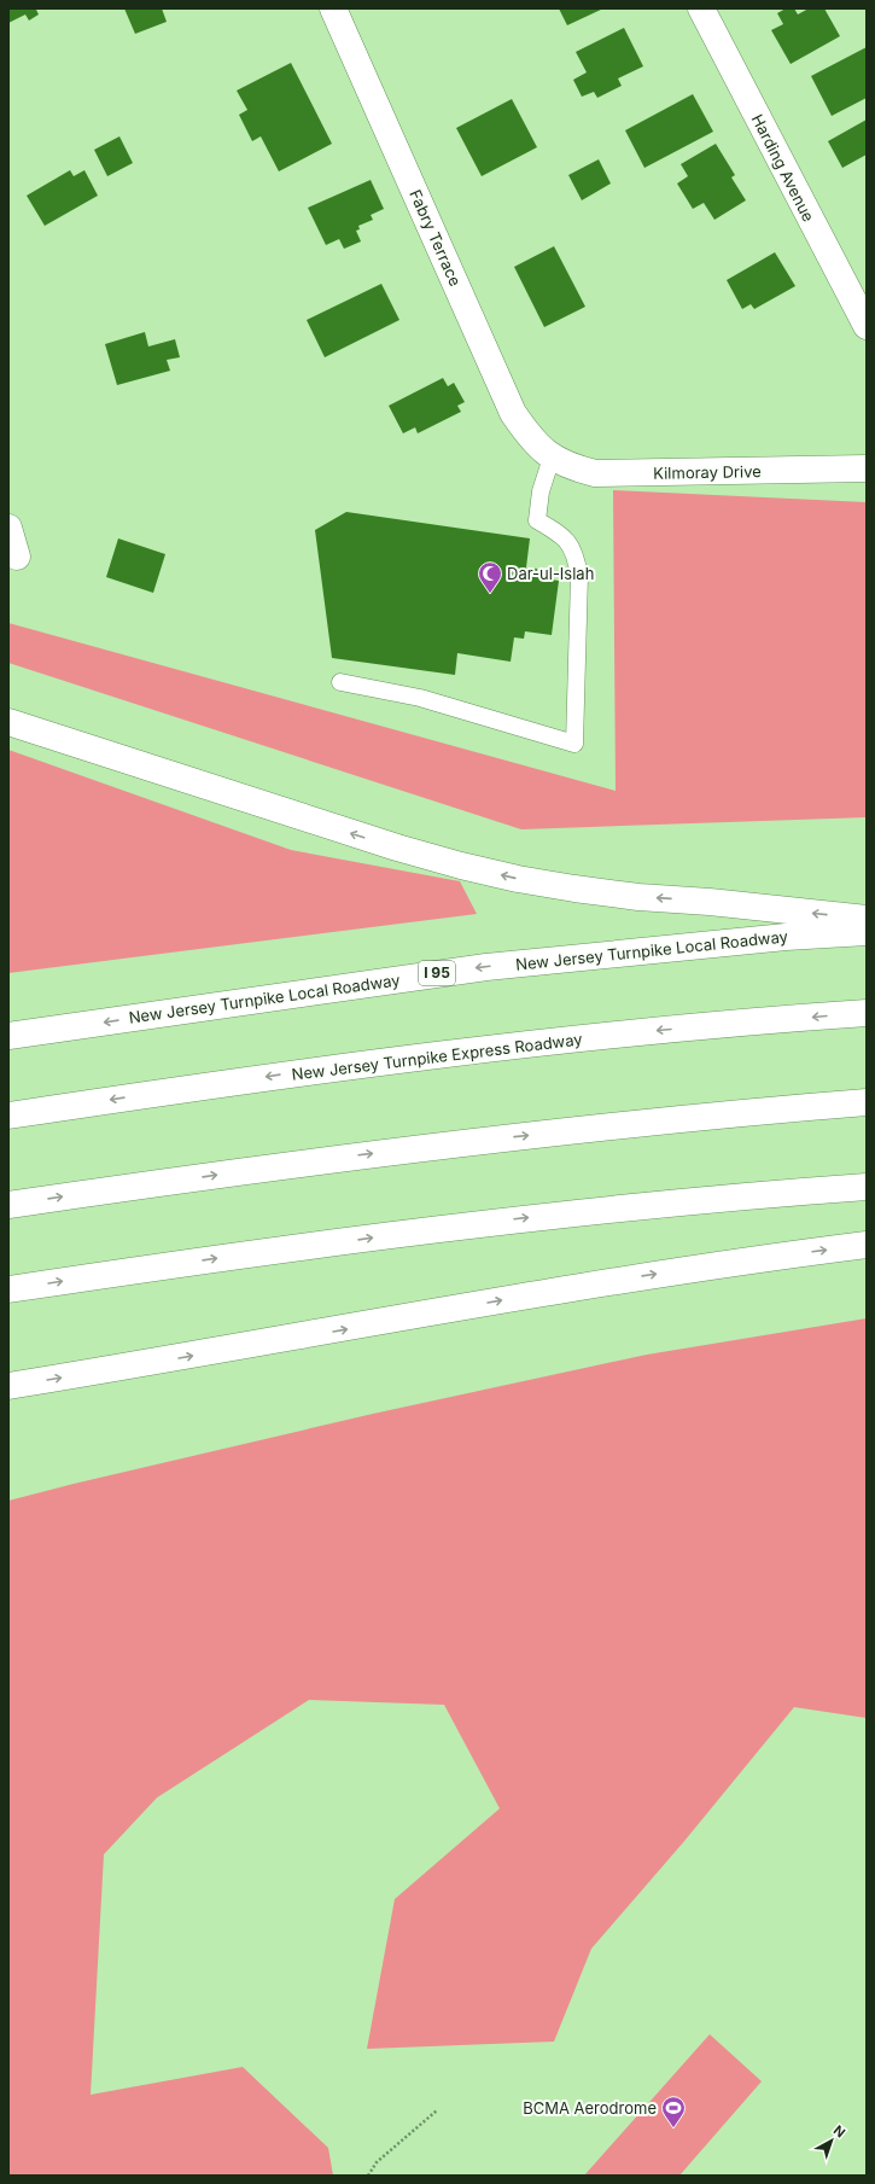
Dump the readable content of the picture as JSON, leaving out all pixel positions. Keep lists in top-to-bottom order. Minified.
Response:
{"streets":{"main road":["Harding Avenue","Fabry Terrace","Kilmoray Drive","New Jersey Turnpike Local Roadway","I 95","New Jersey Turnpike Express Roadway"]},"crossings":[["Fabry Terrace","Kilmoray Drive"]],"places":{"mosque":["Dar-ul-Islah"],"sports":["BCMA Aerodrome"]},"north":"top right"}
